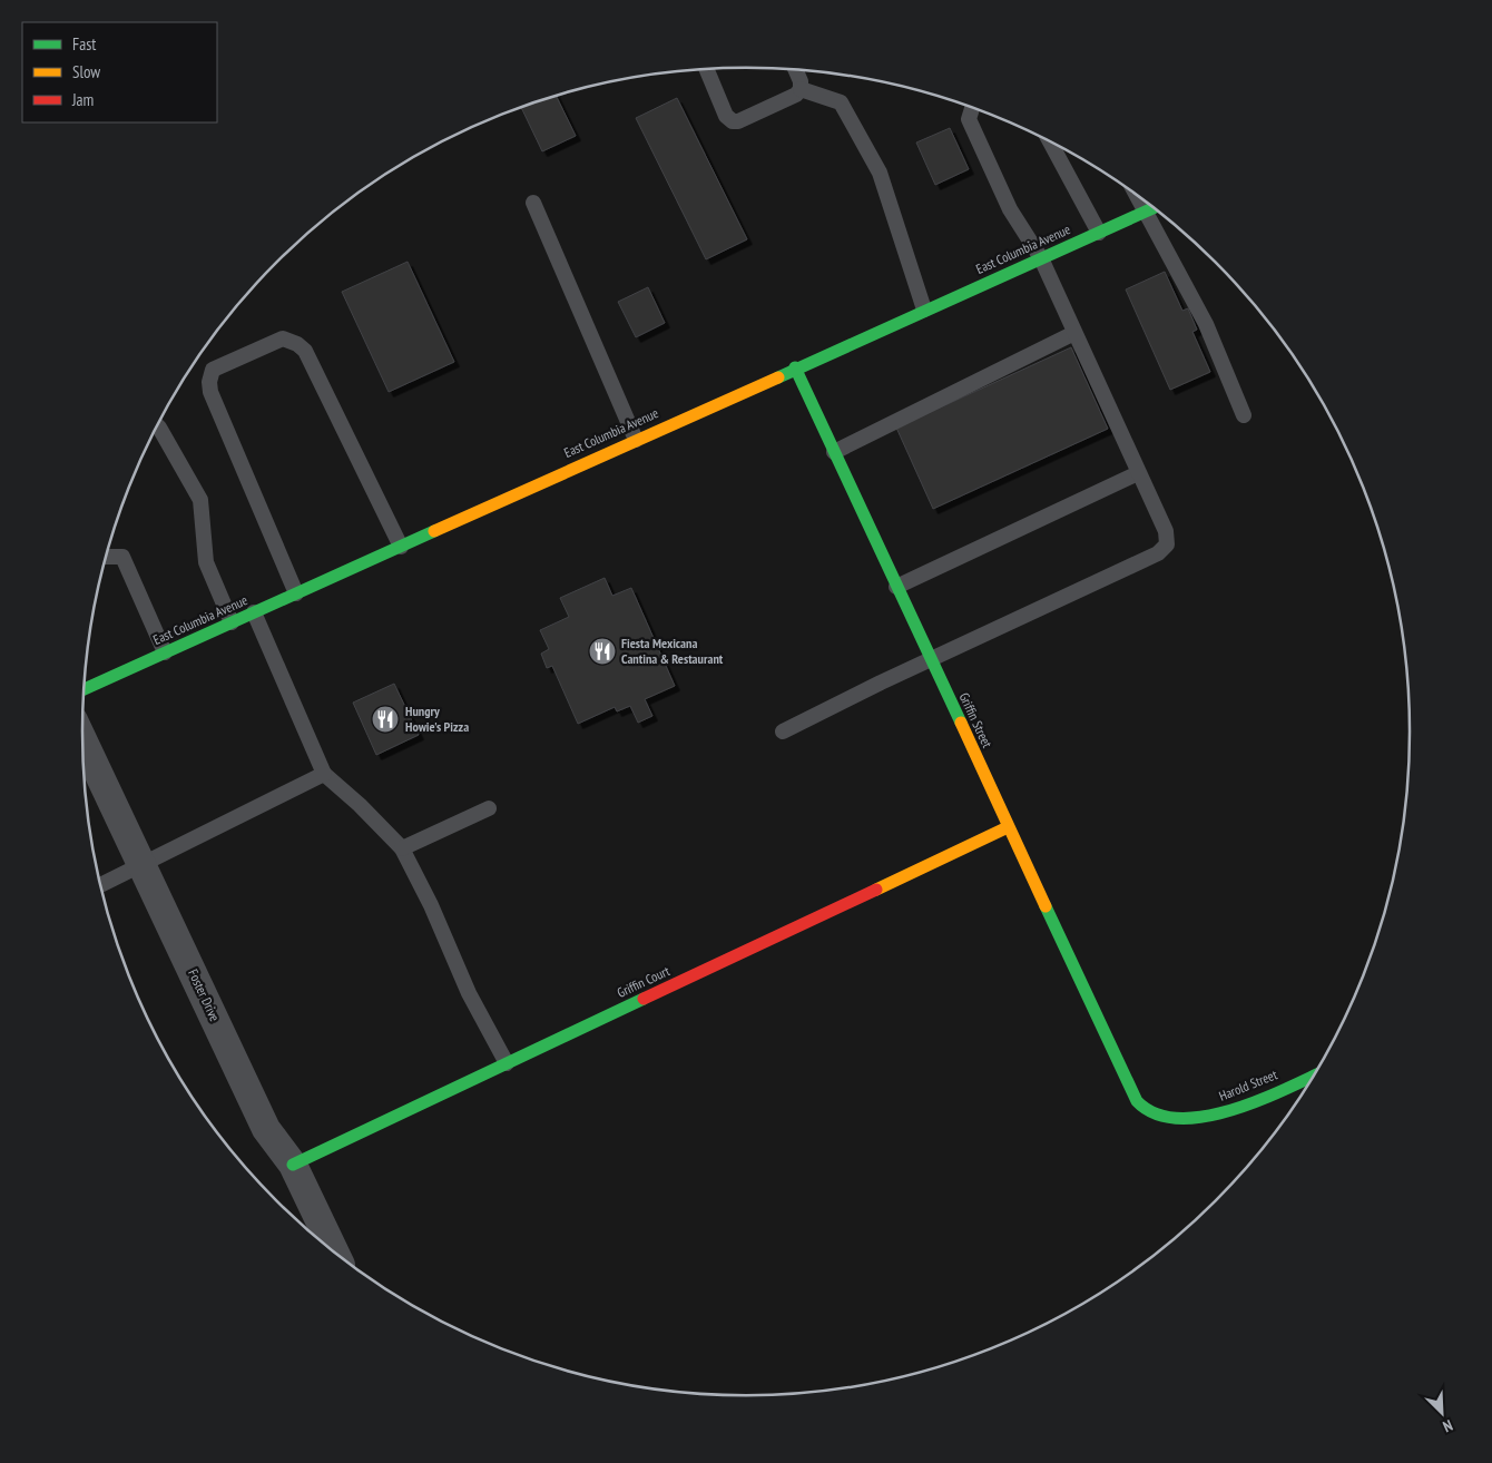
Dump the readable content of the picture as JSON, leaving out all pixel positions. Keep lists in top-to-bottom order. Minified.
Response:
{"streets":{"street":["East Columbia Avenue","Griffin Street","Griffin Court","Foster Drive","Harold Street"]},"crossings":[["East Columbia Avenue","Griffin Street"],["Griffin Street","Griffin Court"],["Griffin Street","Harold Street"],["Griffin Court","Foster Drive"]],"places":{"restaurant":["Fiesta Mexicana Cantina & Restaurant","Hungry Howie's Pizza"]},"legend":["Fast","Slow","Jam"],"north":"bottom right"}
